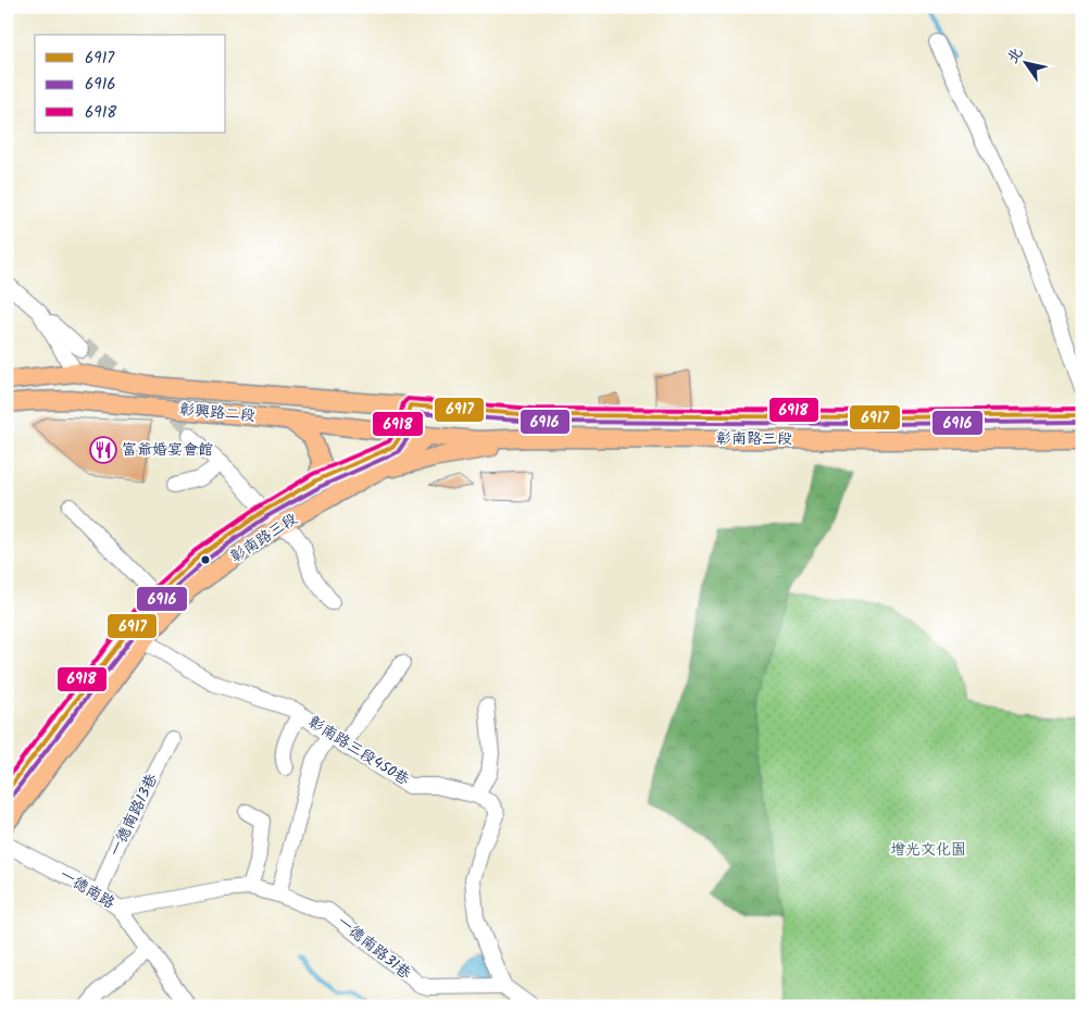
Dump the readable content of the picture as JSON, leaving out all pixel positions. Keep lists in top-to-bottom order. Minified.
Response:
{"streets":{"main road":["彰興路二段","彰南路三段"],"street":["彰南路三段450巷","一德南路13巷","一德南路","一德南路31巷"]},"crossings":[["彰興路二段","彰南路三段"],["彰南路三段","彰南路三段450巷"],["彰南路三段450巷","一德南路31巷"],["一德南路13巷","一德南路"],["一德南路","一德南路31巷"]],"parks":["增光文化園"],"places":{"restaurant":["富爺婚宴會館"]},"lines":["transit line 6918","transit line 6917","transit line 6916"],"legend":["6917","6916","6918"],"north":"top left"}
